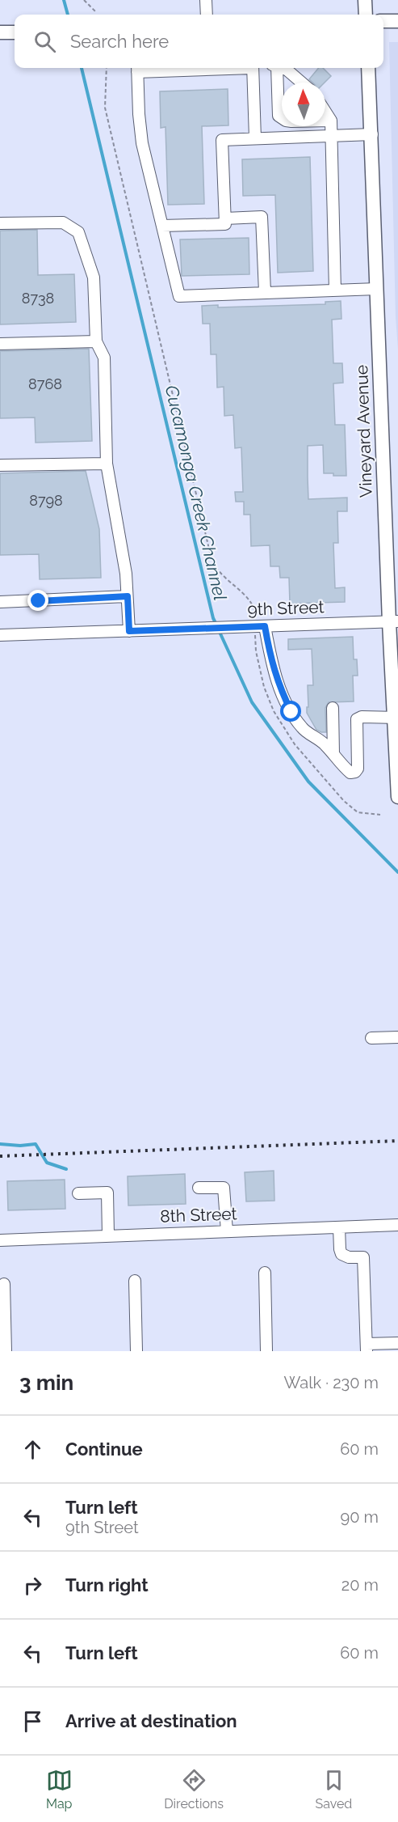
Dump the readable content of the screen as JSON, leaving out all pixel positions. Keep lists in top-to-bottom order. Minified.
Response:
{"streets":{"main road":["Vineyard Avenue"],"street":["9th Street","8th Street"]},"crossings":[["Vineyard Avenue","9th Street"]],"water":["Cucamonga Creek Channel"],"house_numbers":["8738","8768","8798"],"north":"top","page":{"search":"Search here","heading":["3 min","Walk · 230 m"],"list":[["Continue","60 m"],["Turn left","9th Street","90 m"],["Turn right","20 m"],["Turn left","60 m"],"Arrive at destination"],"nav":["Map","Directions","Saved"]}}
